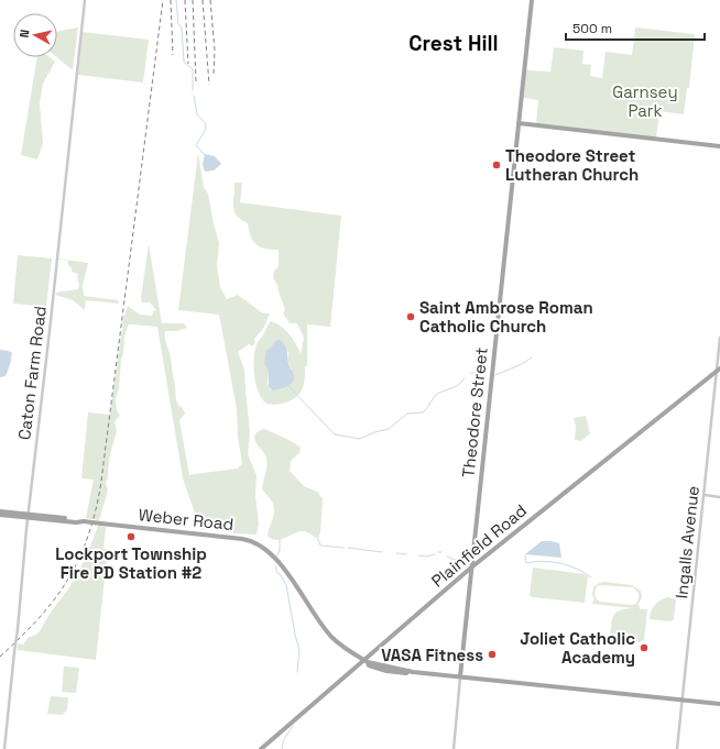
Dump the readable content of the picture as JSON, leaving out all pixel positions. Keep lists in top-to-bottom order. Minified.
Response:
{"streets":{"main road":["Theodore Street","Weber Road","Plainfield Road"],"street":["Caton Farm Road","Ingalls Avenue"]},"crossings":[["Caton Farm Road","Weber Road"],["Theodore Street","Weber Road"],["Theodore Street","Plainfield Road"],["Weber Road","Ingalls Avenue"],["Weber Road","Plainfield Road"],["Ingalls Avenue","Plainfield Road"]],"districts":["Crest Hill"],"parks":["Garnsey Park"],"places":["Theodore Street Lutheran Church","Saint Ambrose Roman Catholic Church","Lockport Township Fire PD Station #2","Joliet Catholic Academy","VASA Fitness"],"scale_bar":"500 m","north":"left"}
